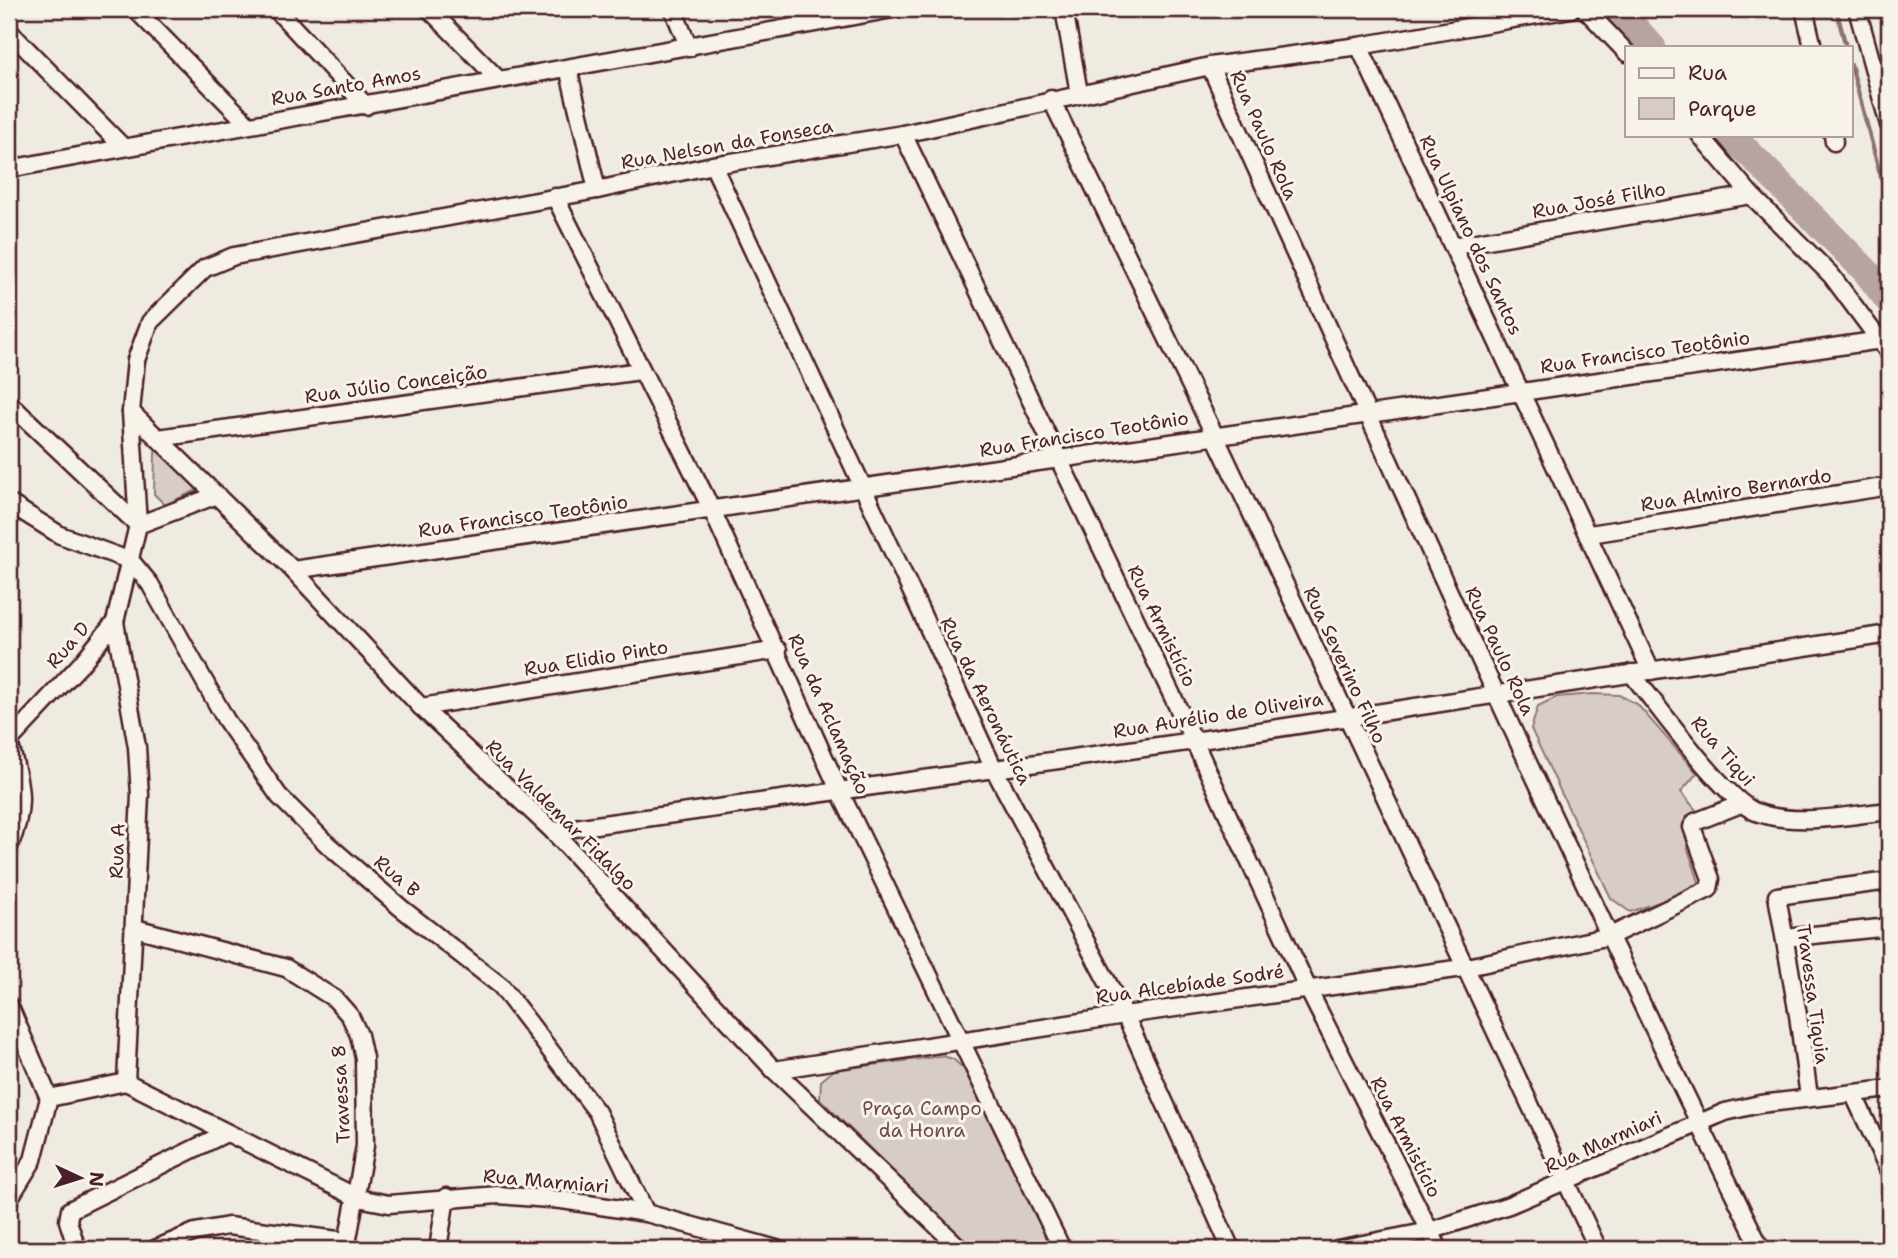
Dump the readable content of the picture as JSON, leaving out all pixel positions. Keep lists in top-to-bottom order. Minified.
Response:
{"streets":{"street":["Rua Santo Amos","Rua Paulo Rola","Rua Nelson da Fonseca","Rua José Filho","Rua Ulpiano dos Santos","Rua Francisco Teotônio","Rua Júlio Conceição","Rua Almiro Bernardo","Rua Armistício","Rua D","Rua Elidio Pinto","Rua Severino Filho","Rua da Aeronáutica","Rua da Aclamação","Rua Aurélio de Oliveira","Rua Tiqui","Rua Valdemar Fidalgo","Rua A","Rua B","Rua Alcebíade Sodré","Travessa Tiquia","Travessa 8","Rua Marmiari"]},"crossings":[["Rua Paulo Rola","Rua Nelson da Fonseca"],["Rua Paulo Rola","Rua Francisco Teotônio"],["Rua Paulo Rola","Rua Aurélio de Oliveira"],["Rua Paulo Rola","Rua Alcebíade Sodré"],["Rua Paulo Rola","Rua Marmiari"],["Rua Nelson da Fonseca","Rua Ulpiano dos Santos"],["Rua Nelson da Fonseca","Rua Armistício"],["Rua Nelson da Fonseca","Rua D"],["Rua Nelson da Fonseca","Rua Severino Filho"],["Rua Nelson da Fonseca","Rua da Aeronáutica"],["Rua Nelson da Fonseca","Rua da Aclamação"],["Rua Nelson da Fonseca","Rua Valdemar Fidalgo"],["Rua Nelson da Fonseca","Rua B"],["Rua José Filho","Rua Ulpiano dos Santos"],["Rua Ulpiano dos Santos","Rua Francisco Teotônio"],["Rua Ulpiano dos Santos","Rua Almiro Bernardo"],["Rua Ulpiano dos Santos","Rua Aurélio de Oliveira"],["Rua Francisco Teotônio","Rua Armistício"],["Rua Francisco Teotônio","Rua Severino Filho"],["Rua Francisco Teotônio","Rua da Aeronáutica"],["Rua Francisco Teotônio","Rua da Aclamação"],["Rua Francisco Teotônio","Rua Valdemar Fidalgo"],["Rua Júlio Conceição","Rua da Aclamação"],["Rua Júlio Conceição","Rua Valdemar Fidalgo"],["Rua Armistício","Rua Aurélio de Oliveira"],["Rua Armistício","Rua Alcebíade Sodré"],["Rua Armistício","Rua Marmiari"],["Rua D","Rua A"],["Rua D","Rua B"],["Rua Elidio Pinto","Rua da Aclamação"],["Rua Elidio Pinto","Rua Valdemar Fidalgo"],["Rua Severino Filho","Rua Aurélio de Oliveira"],["Rua Severino Filho","Rua Alcebíade Sodré"],["Rua Severino Filho","Rua Marmiari"],["Rua da Aeronáutica","Rua Aurélio de Oliveira"],["Rua da Aeronáutica","Rua Alcebíade Sodré"],["Rua da Aclamação","Rua Aurélio de Oliveira"],["Rua da Aclamação","Rua Alcebíade Sodré"],["Rua Aurélio de Oliveira","Rua Tiqui"],["Rua Aurélio de Oliveira","Rua Valdemar Fidalgo"],["Rua Tiqui","Rua Alcebíade Sodré"],["Rua Valdemar Fidalgo","Rua Alcebíade Sodré"],["Rua A","Travessa 8"],["Rua A","Rua Marmiari"],["Rua B","Rua Marmiari"],["Travessa Tiquia","Rua Marmiari"],["Travessa 8","Rua Marmiari"]],"parks":["Praça Campo da Honra"],"legend":["Rua","Parque"],"north":"right"}
